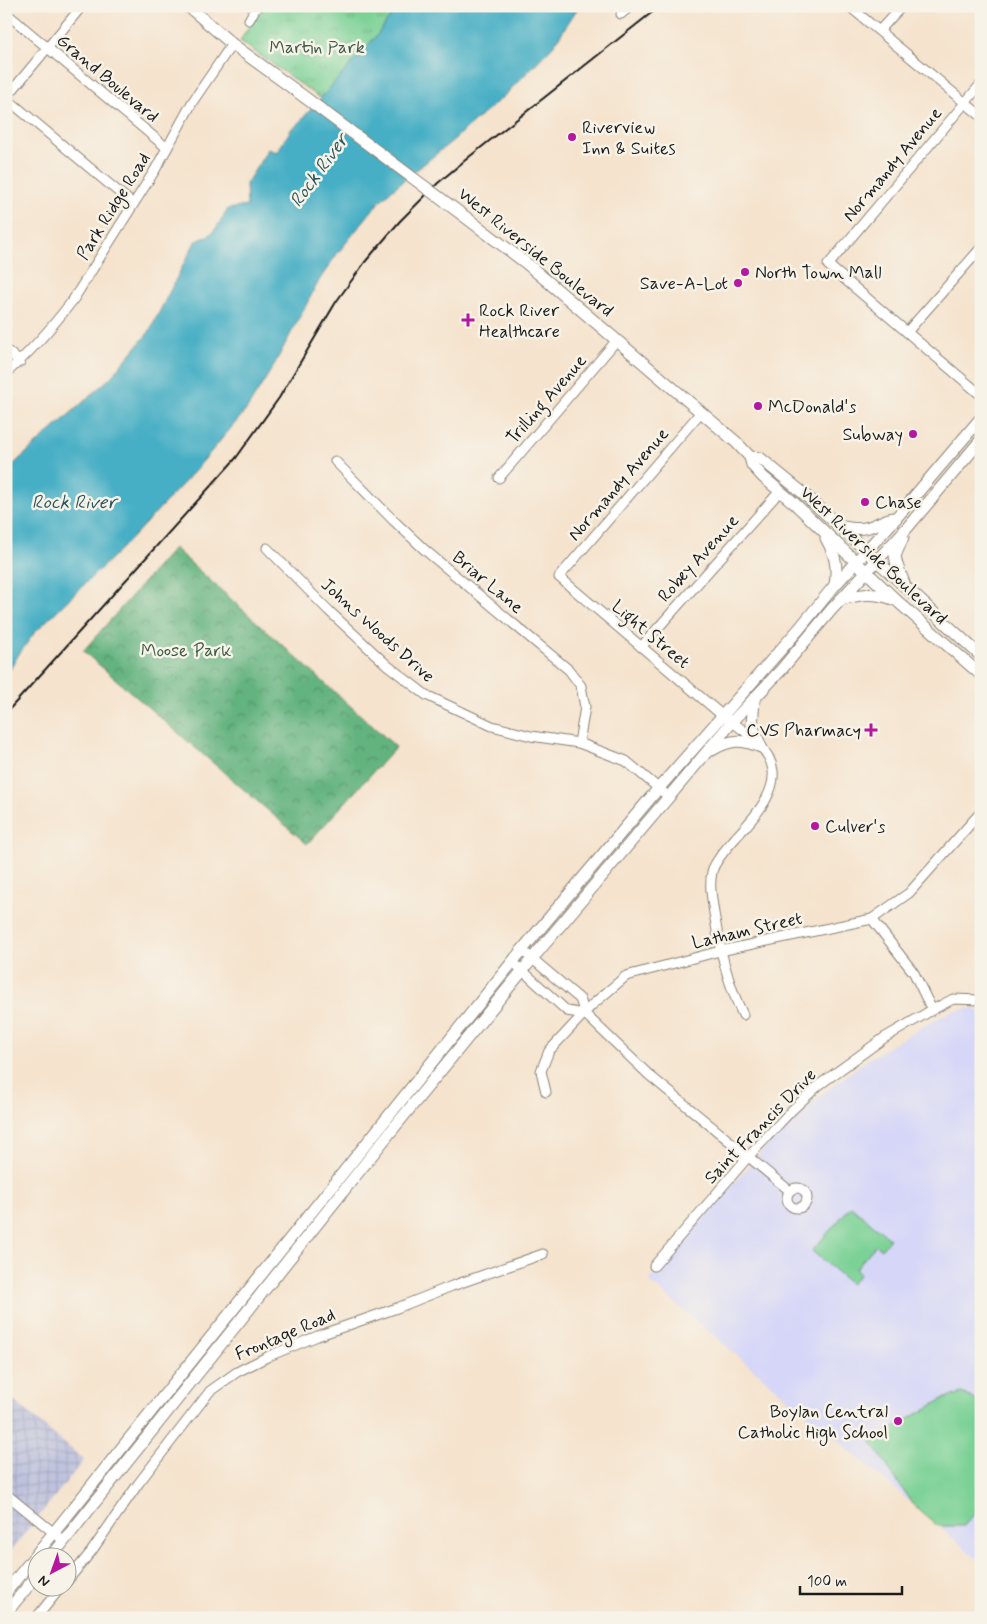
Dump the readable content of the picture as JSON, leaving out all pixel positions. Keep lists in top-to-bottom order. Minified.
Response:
{"streets":{"main road":["West Riverside Boulevard"],"street":["Grand Boulevard","Normandy Avenue","Park Ridge Road","Trilling Avenue","Robey Avenue","Briar Lane","Johns Woods Drive","Light Street","Latham Street","Saint Francis Drive","Frontage Road"]},"crossings":[["Grand Boulevard","Park Ridge Road"],["Normandy Avenue","West Riverside Boulevard"],["Normandy Avenue","Light Street"],["Park Ridge Road","West Riverside Boulevard"],["West Riverside Boulevard","Trilling Avenue"],["West Riverside Boulevard","Robey Avenue"],["Robey Avenue","Light Street"],["Briar Lane","Johns Woods Drive"],["Light Street","Latham Street"]],"water":["Rock River"],"parks":["Martin Park","Moose Park"],"places":{"other":["Riverview Inn & Suites","North Town Mall","Save-A-Lot","McDonald's","Subway","Chase","Culver's","Boylan Central Catholic High School"],"health":["Rock River Healthcare","CVS Pharmacy"]},"scale_bar":"100 m","north":"bottom left"}
